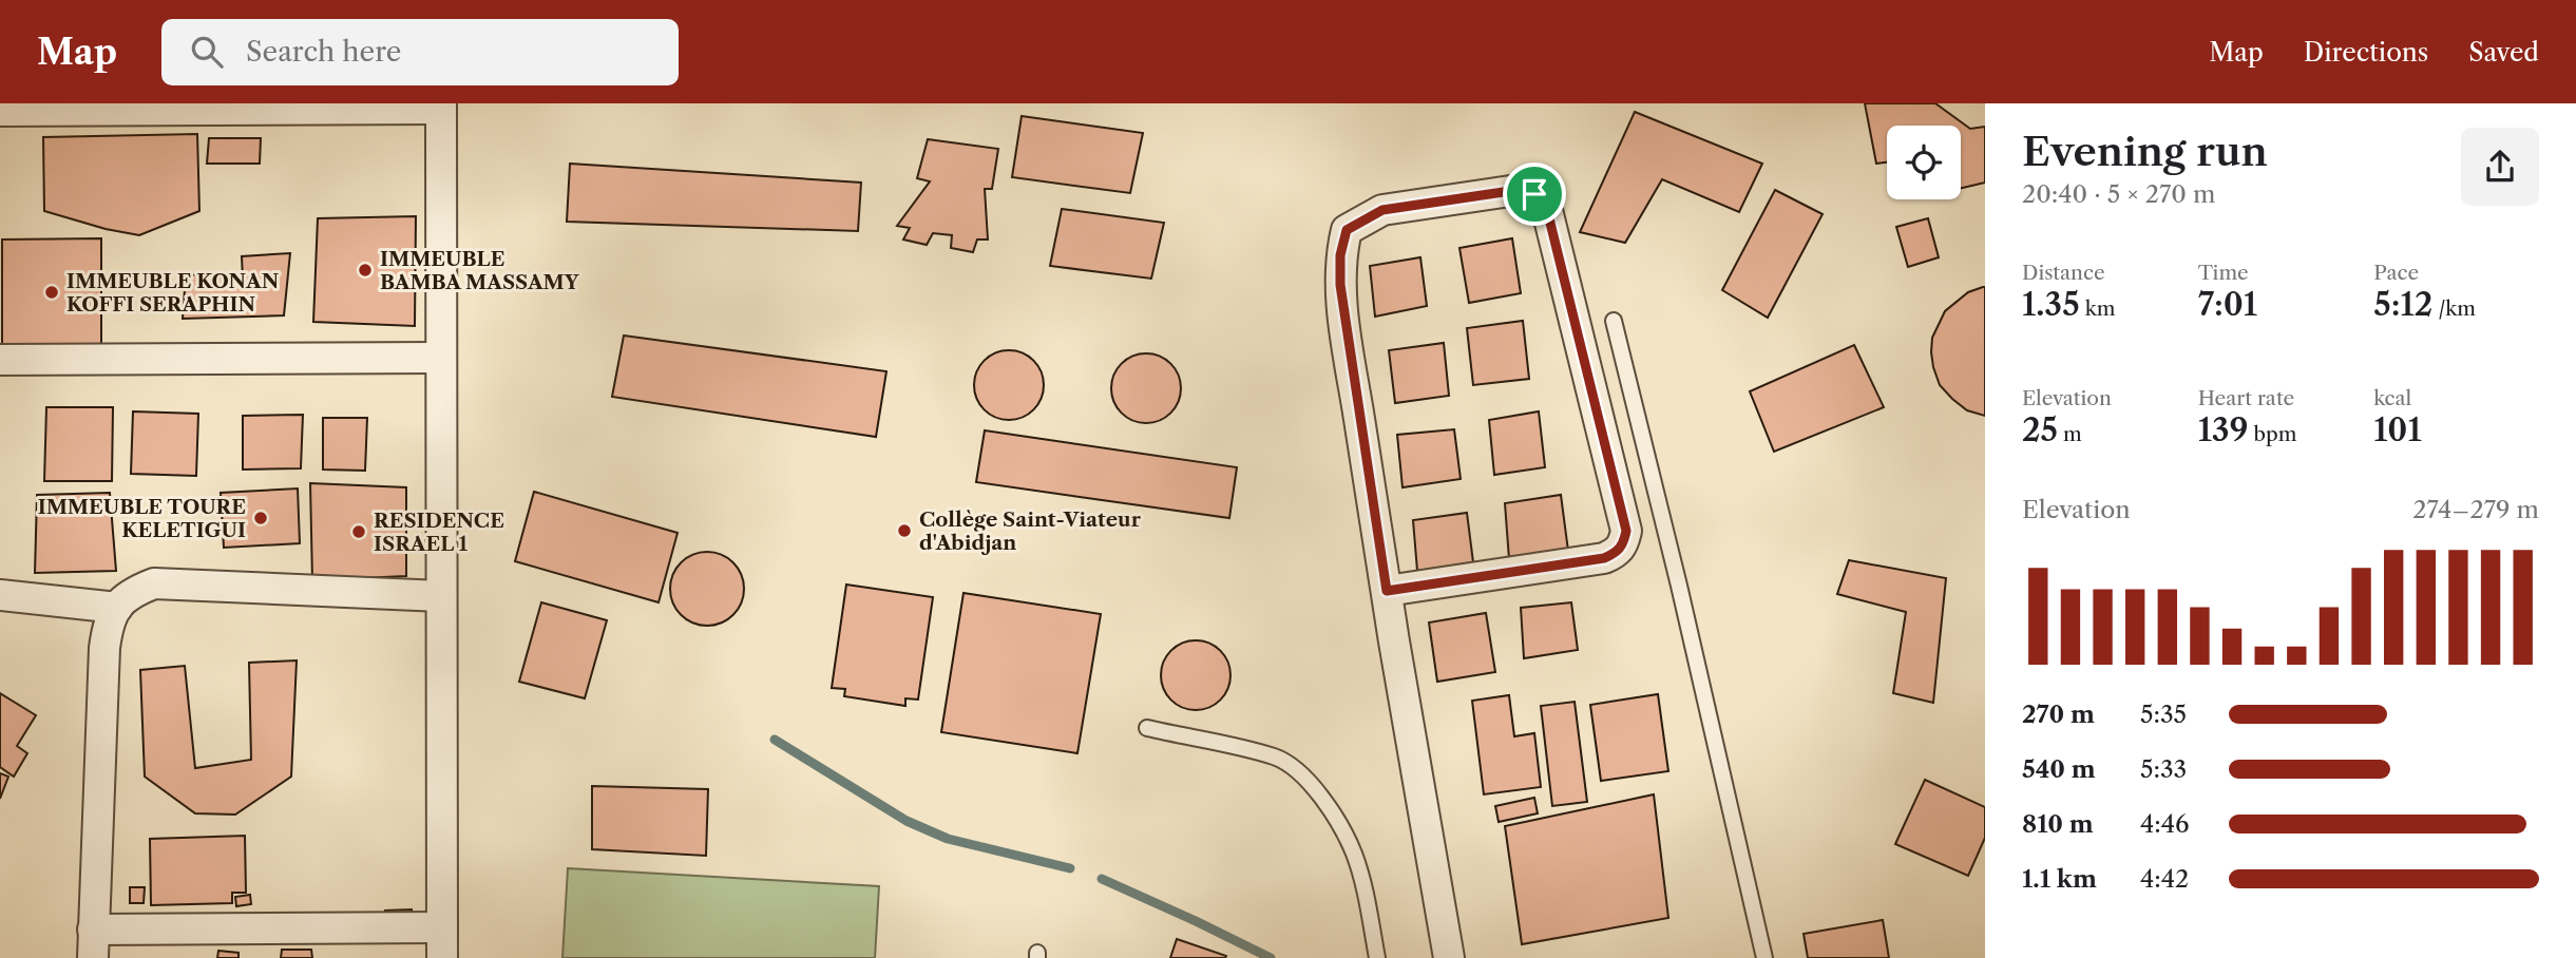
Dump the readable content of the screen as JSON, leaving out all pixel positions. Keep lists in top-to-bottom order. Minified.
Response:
{"places":["IMMEUBLE BAMBA MASSAMY","IMMEUBLE KONAN KOFFI SERAPHIN","IMMEUBLE TOURE KELETIGUI","Collège Saint-Viateur d'Abidjan","RESIDENCE ISRAEL 1"],"page":{"header":"Map","search":"Search here","nav":["Map","Directions","Saved"],"heading":["Evening run","20:40 · 5 × 270 m"],"stats":[["Distance","1.35 km"],["Time","7:01"],["Pace","5:12 /km"],["Elevation","25 m"],["Heart rate","139 bpm"],["kcal","101"]],"chart":["Elevation","274–279 m"],"list":[{"name":"270 m","note":"5:35"},{"name":"540 m","note":"5:33"},{"name":"810 m","note":"4:46"},{"name":"1.1 km","note":"4:42"}]}}
